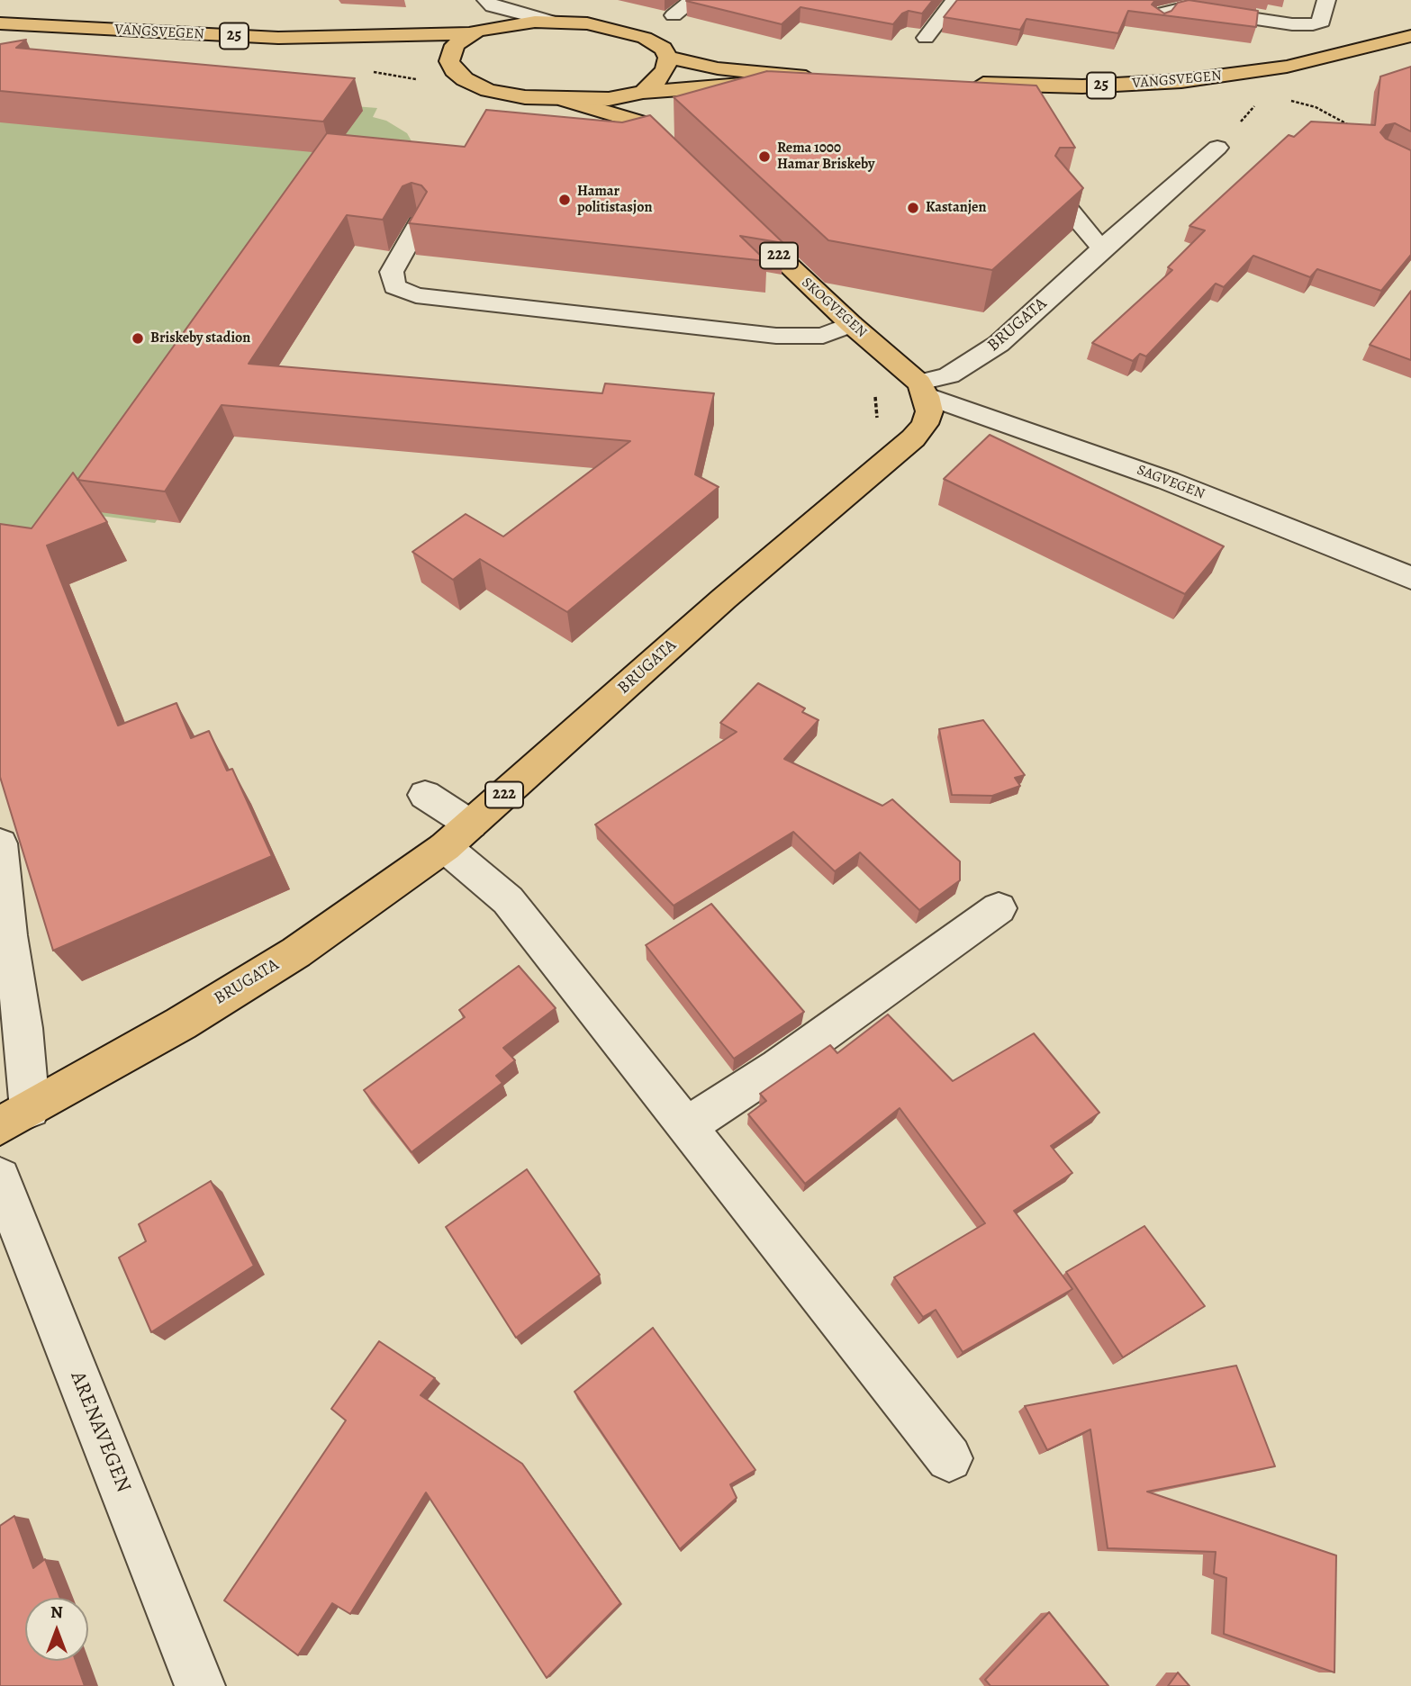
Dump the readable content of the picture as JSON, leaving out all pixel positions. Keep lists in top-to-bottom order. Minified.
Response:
{"streets":{"main road":["VANGSVEGEN","25","222","SKOGVEGEN","BRUGATA"],"street":["SAGVEGEN","ARENAVEGEN"]},"crossings":[["VANGSVEGEN","25"],["SKOGVEGEN","BRUGATA"],["SKOGVEGEN","SAGVEGEN"],["BRUGATA","SAGVEGEN"]],"places":["Rema 1000 Hamar Briskeby","Hamar politistasjon","Kastanjen","Briskeby stadion"],"north":"top"}
